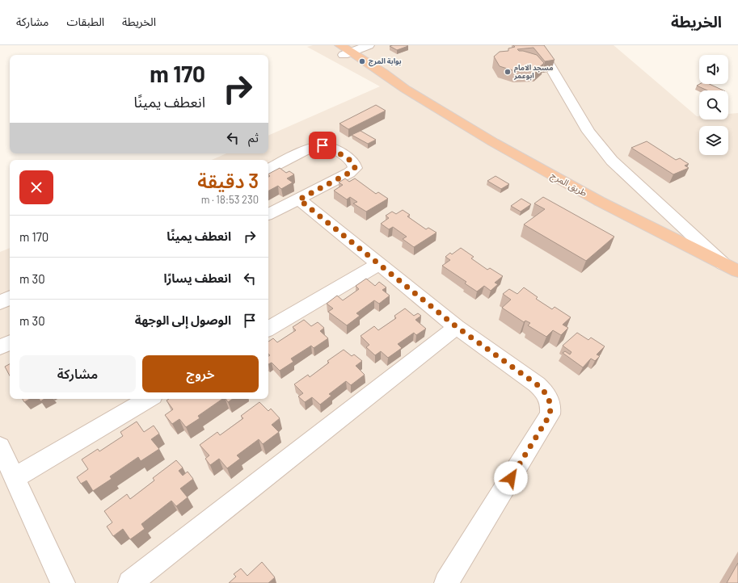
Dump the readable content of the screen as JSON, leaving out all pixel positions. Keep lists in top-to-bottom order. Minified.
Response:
{"streets":{"highway":["طريق المرج"]},"places":["بوابة المرج","مسجد الامام ابوعمر"],"page":{"header":"الخريطة","nav":["الخريطة","الطبقات","مشاركة"],"turn":["170 m","انعطف يمينًا"],"then":"ثم","heading":["3 دقيقة","230 m · 18:53"],"list":[{"name":"انعطف يمينًا","value":"170 m"},{"name":"انعطف يسارًا","value":"30 m"},{"name":"الوصول إلى الوجهة","value":"30 m"}],"buttons":["خروج","مشاركة"]}}
